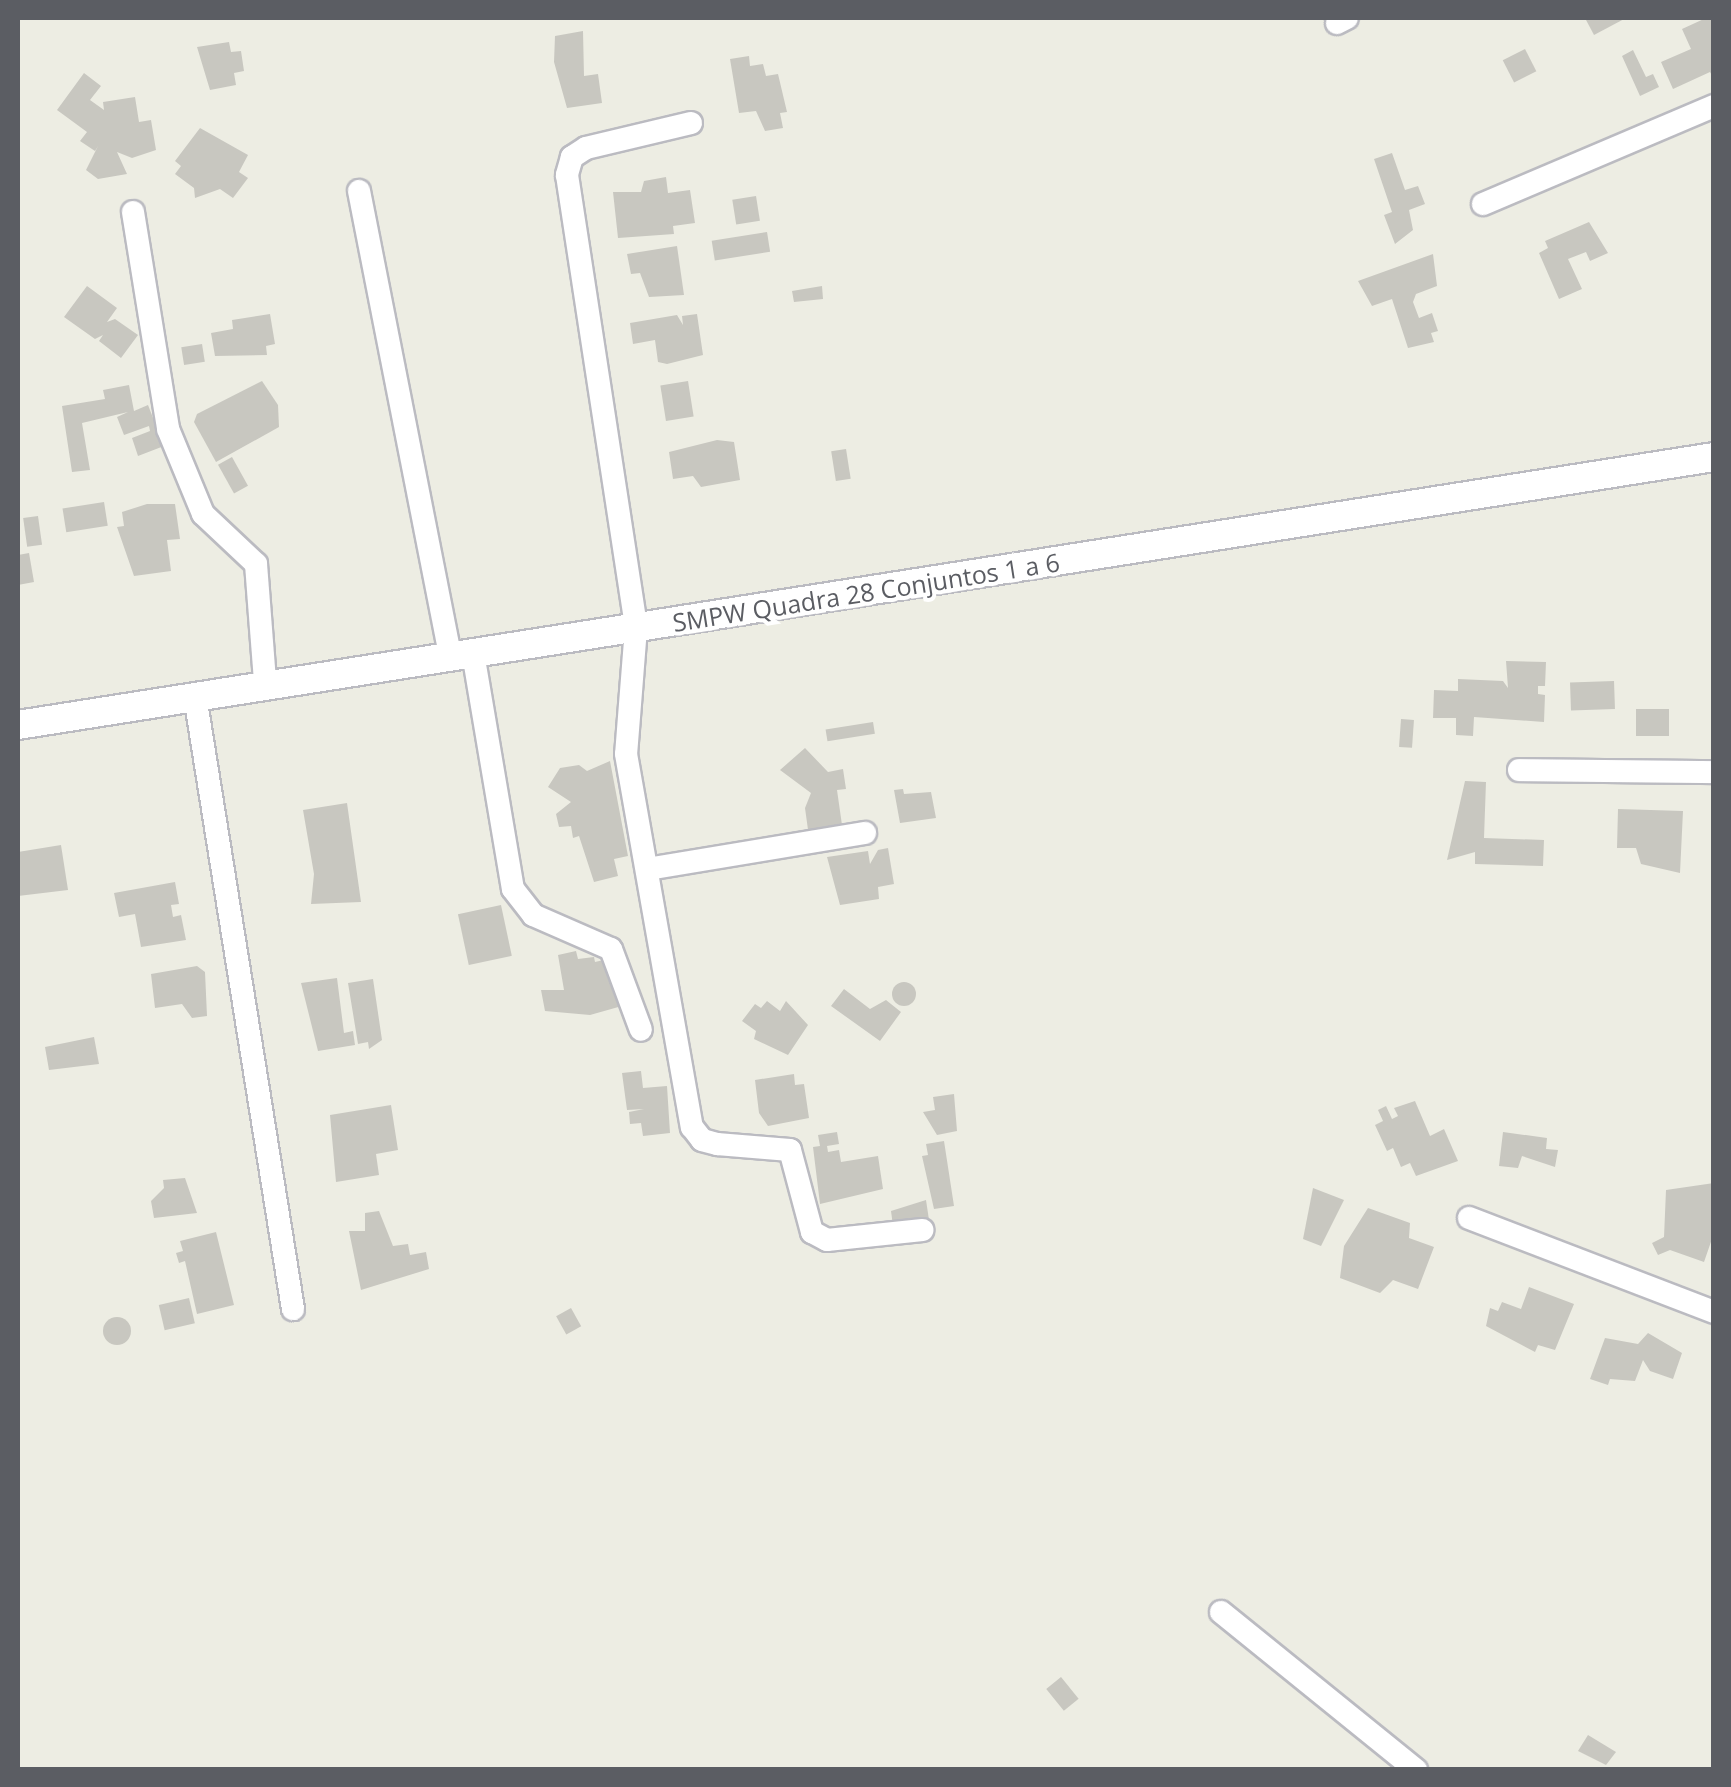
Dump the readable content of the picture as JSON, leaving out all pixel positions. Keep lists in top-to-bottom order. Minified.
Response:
{"streets":{"street":["SMPW Quadra 28 Conjuntos 1 a 6"]}}
